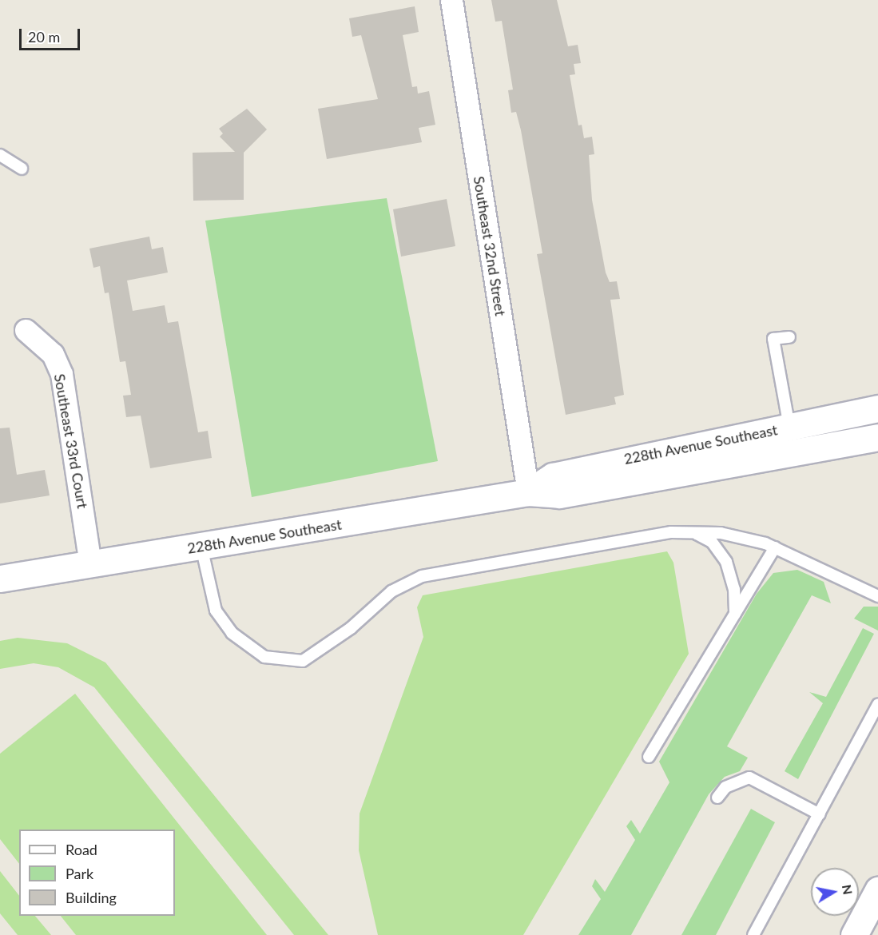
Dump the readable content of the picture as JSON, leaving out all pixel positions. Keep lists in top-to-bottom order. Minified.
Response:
{"streets":{"main road":["228th Avenue Southeast"],"street":["Southeast 32nd Street","Southeast 33rd Court"]},"crossings":[["Southeast 32nd Street","228th Avenue Southeast"],["Southeast 33rd Court","228th Avenue Southeast"]],"legend":["Road","Park","Building"],"scale_bar":"20 m","north":"right"}
